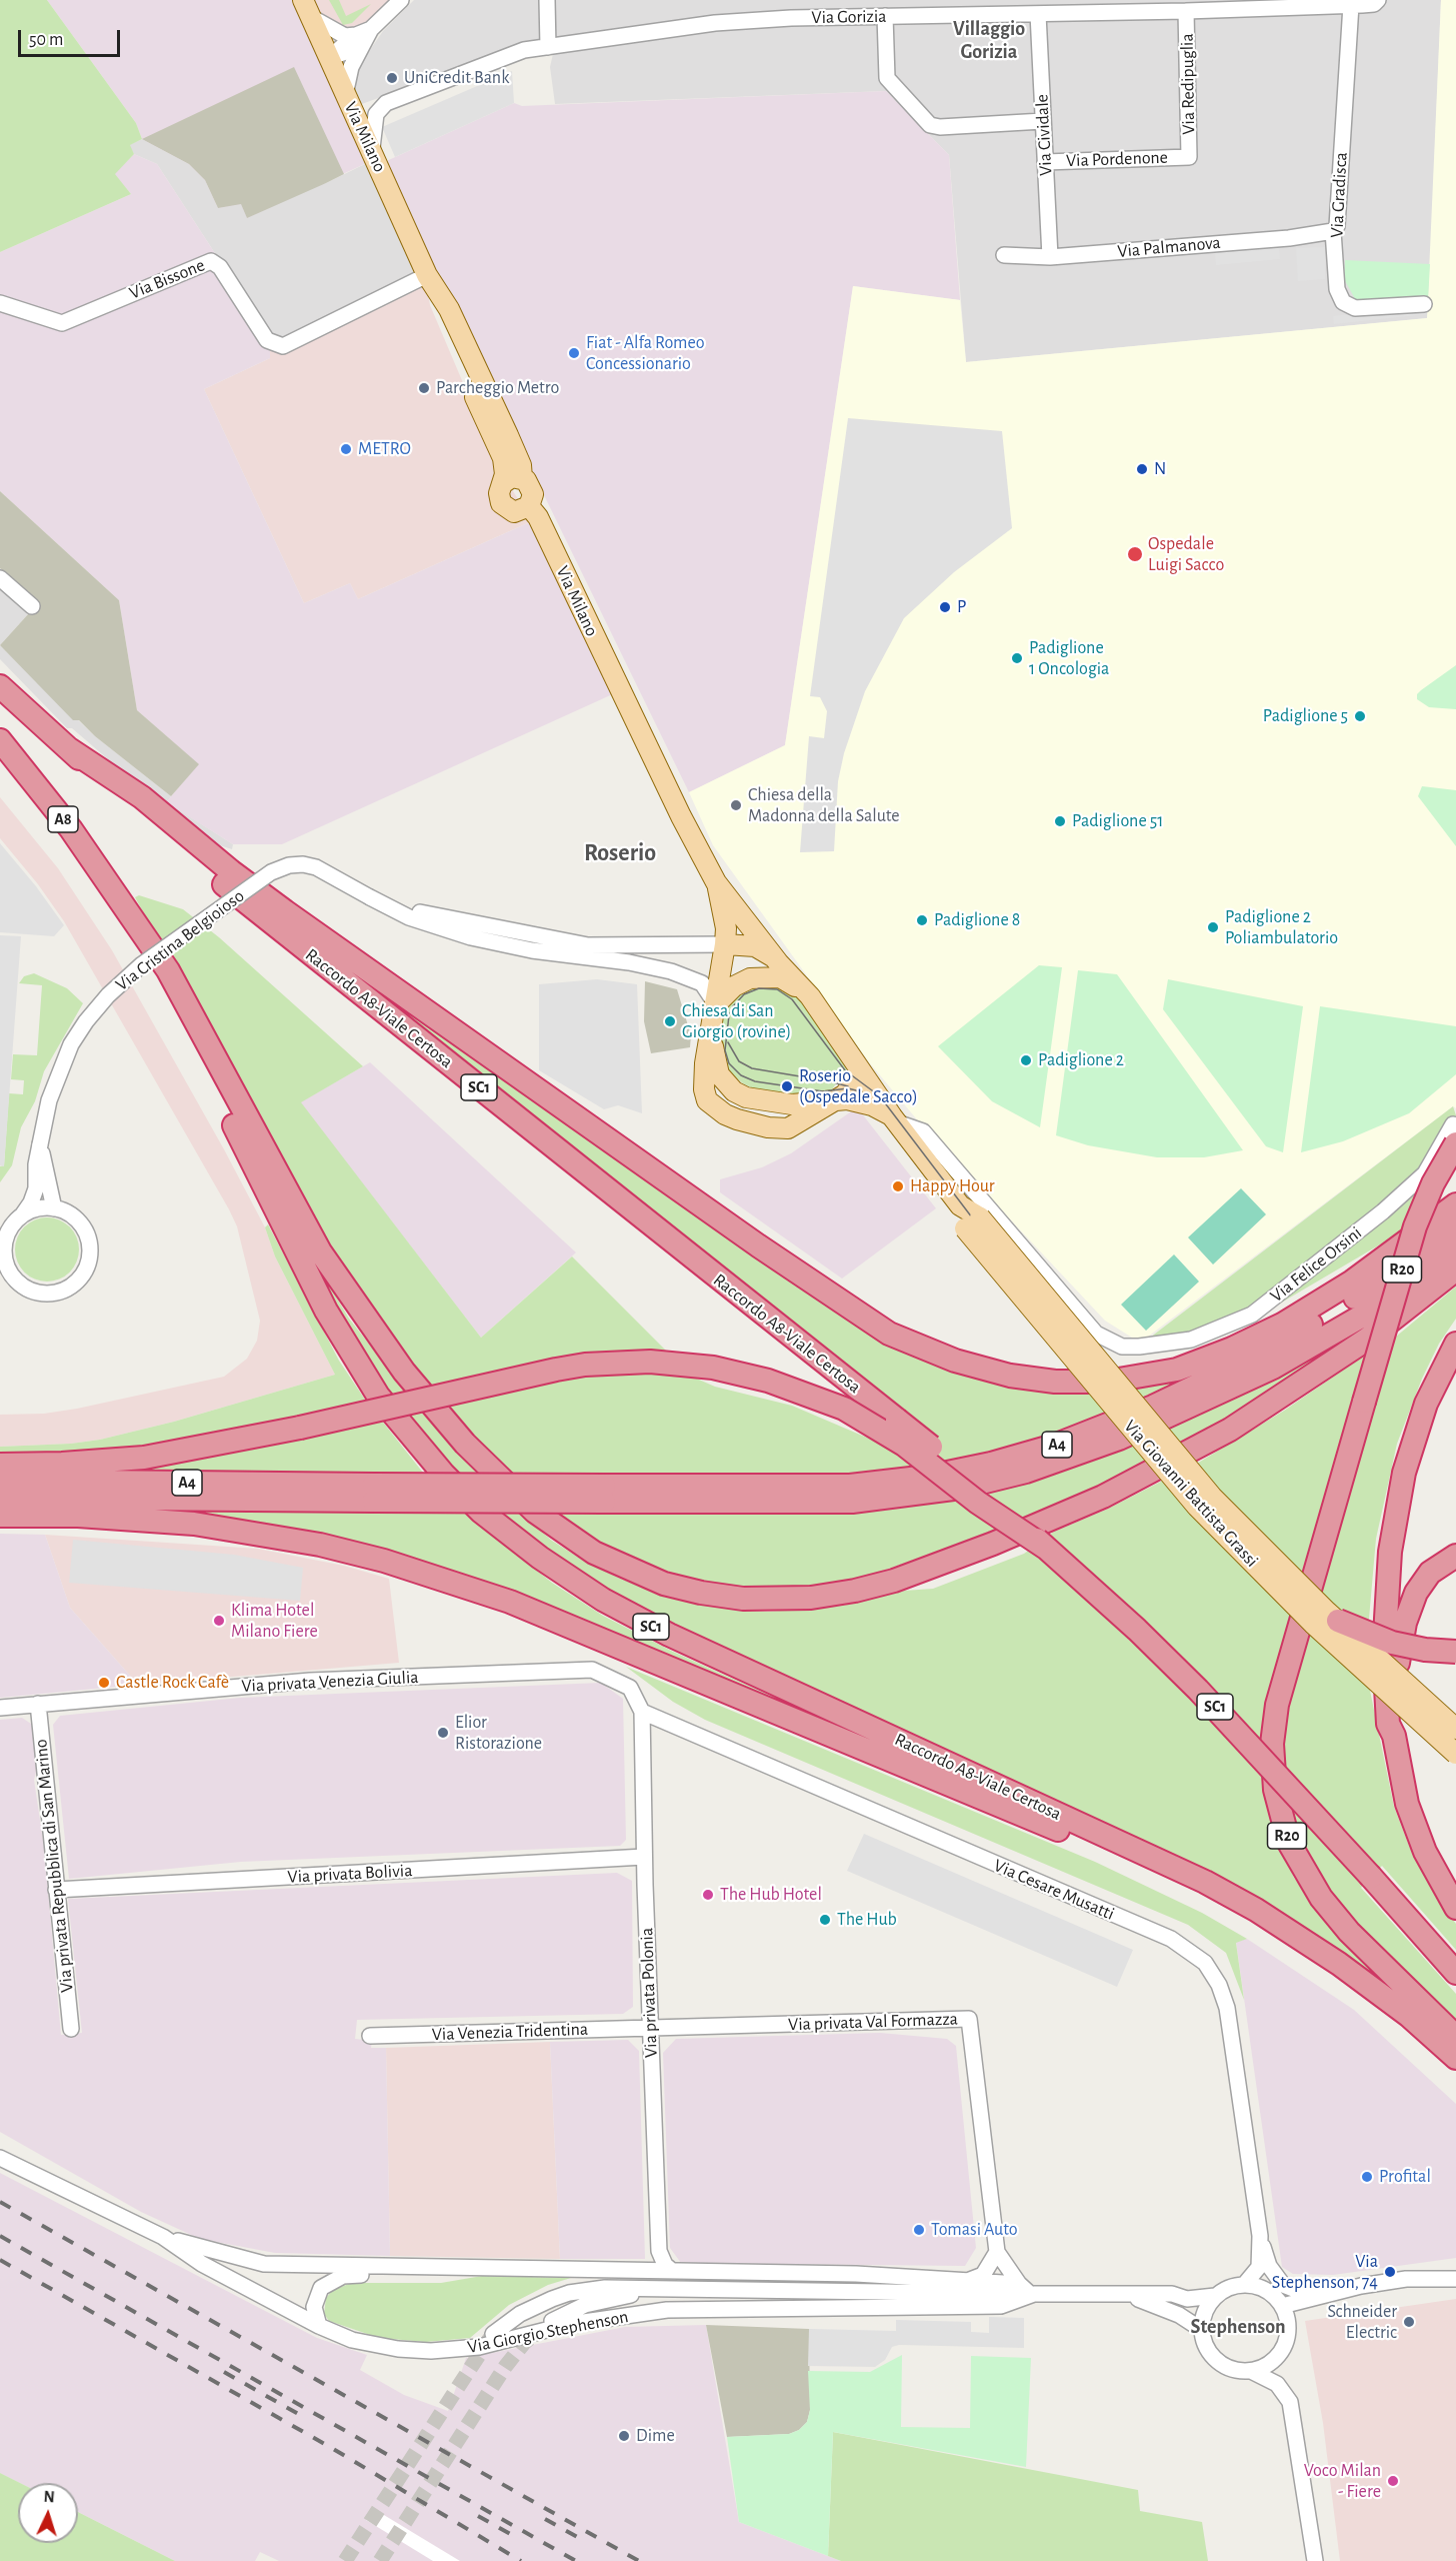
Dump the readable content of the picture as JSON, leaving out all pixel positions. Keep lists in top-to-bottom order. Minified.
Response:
{"streets":{"highway":["A8","Raccordo A8-Viale Certosa","SC1","R20","A4"],"main road":["Via Milano","Via Giovanni Battista Grassi"],"street":["Via Gorizia","Via Redipuglia","Via Cividale","Via Pordenone","Via Gradisca","Via Palmanova","Via Bissone","Via Cristina Belgioioso","Via Felice Orsini","Via privata Venezia Giulia","Via privata Repubblica di San Marino","Via privata Bolivia","Via Cesare Musatti","Via privata Polonia","Via privata Val Formazza","Via Venezia Tridentina","Via Giorgio Stephenson"]},"crossings":[["Via Gorizia","Via Redipuglia"],["Via Gorizia","Via Cividale"],["Via Gorizia","Via Milano"],["Via Gorizia","Via Gradisca"],["Via Redipuglia","Via Pordenone"],["Via Cividale","Via Pordenone"],["Via Cividale","Via Palmanova"],["Via Milano","Via Bissone"],["Via Milano","Via Giovanni Battista Grassi"],["Via Gradisca","Via Palmanova"],["A8","Raccordo A8-Viale Certosa"],["Via Cristina Belgioioso","Via Giovanni Battista Grassi"],["Via Felice Orsini","R20"],["Via Felice Orsini","Via Giovanni Battista Grassi"],["Via privata Venezia Giulia","Via privata Repubblica di San Marino"],["Via privata Venezia Giulia","Via Cesare Musatti"],["Via privata Venezia Giulia","Via privata Polonia"],["Via privata Repubblica di San Marino","Via privata Bolivia"],["Via privata Bolivia","Via privata Polonia"],["Via Cesare Musatti","Via privata Polonia"],["Via Cesare Musatti","Via Giorgio Stephenson"],["Via privata Polonia","Via privata Val Formazza"],["Via privata Polonia","Via Venezia Tridentina"],["Via privata Polonia","Via Giorgio Stephenson"],["Via privata Val Formazza","Via Venezia Tridentina"],["Via privata Val Formazza","Via Giorgio Stephenson"]],"districts":["Villaggio Gorizia","Roserio","Stephenson"],"places":["UniCredit Bank","Fiat - Alfa Romeo Concessionario","Parcheggio Metro","METRO","N","Ospedale Luigi Sacco","P","Padiglione 1 Oncologia","Padiglione 5","Chiesa della Madonna della Salute","Padiglione 51","Padiglione 8","Padiglione 2 Poliambulatorio","Chiesa di San Giorgio (rovine)","Padiglione 2","Roserio (Ospedale Sacco)","Happy Hour","Klima Hotel Milano Fiere","Castle Rock Cafè","Elior Ristorazione","The Hub Hotel","The Hub","Profital","Tomasi Auto","Via Stephenson, 74","Schneider Electric","Dime","Voco Milan - Fiere"],"scale_bar":"50 m","north":"top"}
